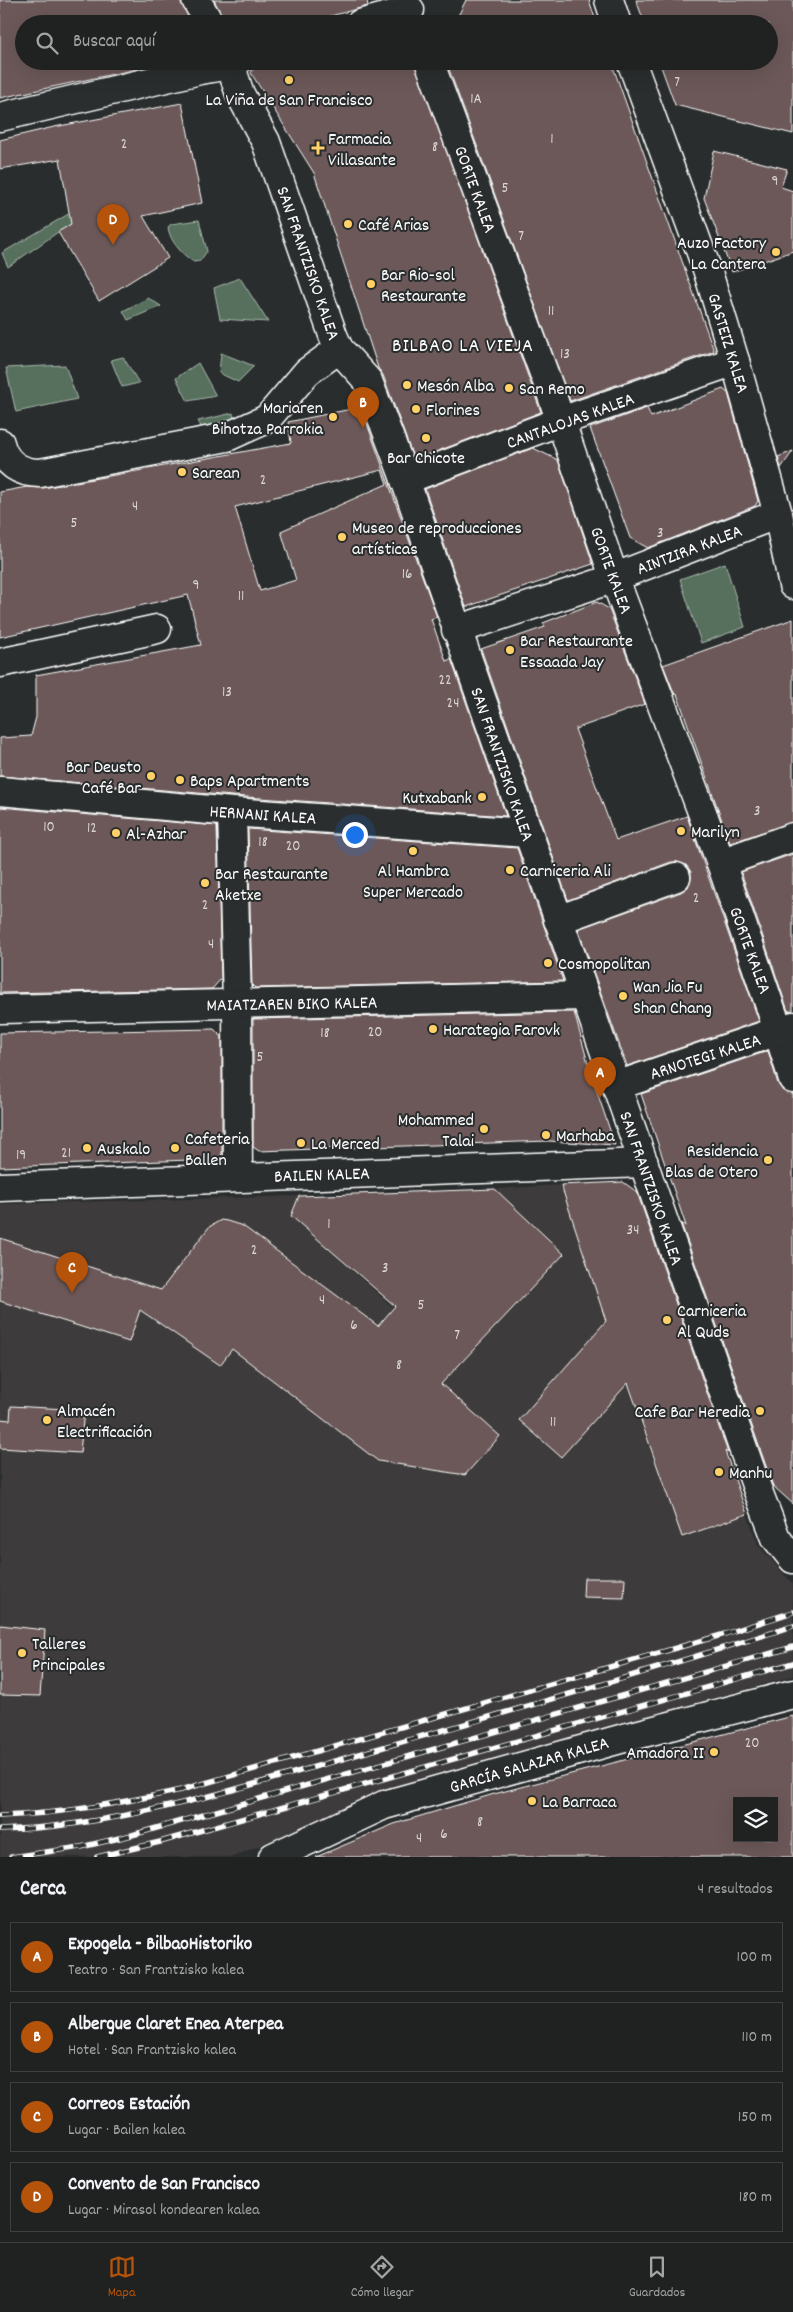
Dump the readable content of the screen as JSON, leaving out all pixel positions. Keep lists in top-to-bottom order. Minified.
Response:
{"streets":{"street":["GORTE KALEA","SAN FRANTZISKO KALEA","GASTEIZ KALEA","CANTALOJAS KALEA","AINTZIRA KALEA","HERNANI KALEA","MAIATZAREN BIKO KALEA","ARNOTEGI KALEA","BAILEN KALEA","GARCÍA SALAZAR KALEA"]},"crossings":[["GORTE KALEA","CANTALOJAS KALEA"],["GORTE KALEA","AINTZIRA KALEA"],["GORTE KALEA","ARNOTEGI KALEA"],["SAN FRANTZISKO KALEA","CANTALOJAS KALEA"],["SAN FRANTZISKO KALEA","AINTZIRA KALEA"],["SAN FRANTZISKO KALEA","HERNANI KALEA"],["SAN FRANTZISKO KALEA","MAIATZAREN BIKO KALEA"],["SAN FRANTZISKO KALEA","ARNOTEGI KALEA"],["SAN FRANTZISKO KALEA","BAILEN KALEA"],["GASTEIZ KALEA","CANTALOJAS KALEA"],["GASTEIZ KALEA","AINTZIRA KALEA"]],"districts":["BILBAO LA VIEJA"],"places":{"other":["La Viña de San Francisco","Café Arias","Auzo Factory La Cantera","Bar Rio-sol Restaurante","Mesón Alba","San Remo","Florines","Mariaren Bihotza Parrokia","Bar Chicote","Sarean","Museo de reproducciones artísticas","Bar Restaurante Essaada Jay","Bar Deusto Café Bar","Baps Apartments","Kutxabank","Marilyn","Al-Azhar","Al Hambra Super Mercado","Carniceria Ali","Bar Restaurante Aketxe","Cosmopolitan","Wan Jia Fu Shan Chang","Harategia Farovk","Mohammed Talai","Marhaba","La Merced","Auskalo","Cafeteria Ballen","Residencia Blas de Otero","Carniceria Al Quds","Cafe Bar Heredia","Almacén Electrificación","Manhu","Talleres Principales","Amadora II","La Barraca"],"health":["Farmacia Villasante"]},"house_numbers":["7","1A","1","2","8","9","5","7","11","13","2","4","5","3","16","9","11","22","13","24","3","10","12","18","20","2","2","4","20","18","5","21","19","1","34","2","3","4","5","6","7","8","11","20","8","6","4"],"page":{"search":"Buscar aquí","pins":["D","B","A","C"],"heading":["Cerca","4 resultados"],"list":[{"mark":"A","name":"Expogela - BilbaoHistoriko","note":"Teatro · San Frantzisko kalea","value":"100 m"},{"mark":"B","name":"Albergue Claret Enea Aterpea","note":"Hotel · San Frantzisko kalea","value":"110 m"},{"mark":"C","name":"Correos Estación","note":"Lugar · Bailen kalea","value":"150 m"},{"mark":"D","name":"Convento de San Francisco","note":"Lugar · Mirasol kondearen kalea","value":"180 m"}],"nav":["Mapa","Cómo llegar","Guardados"]}}
